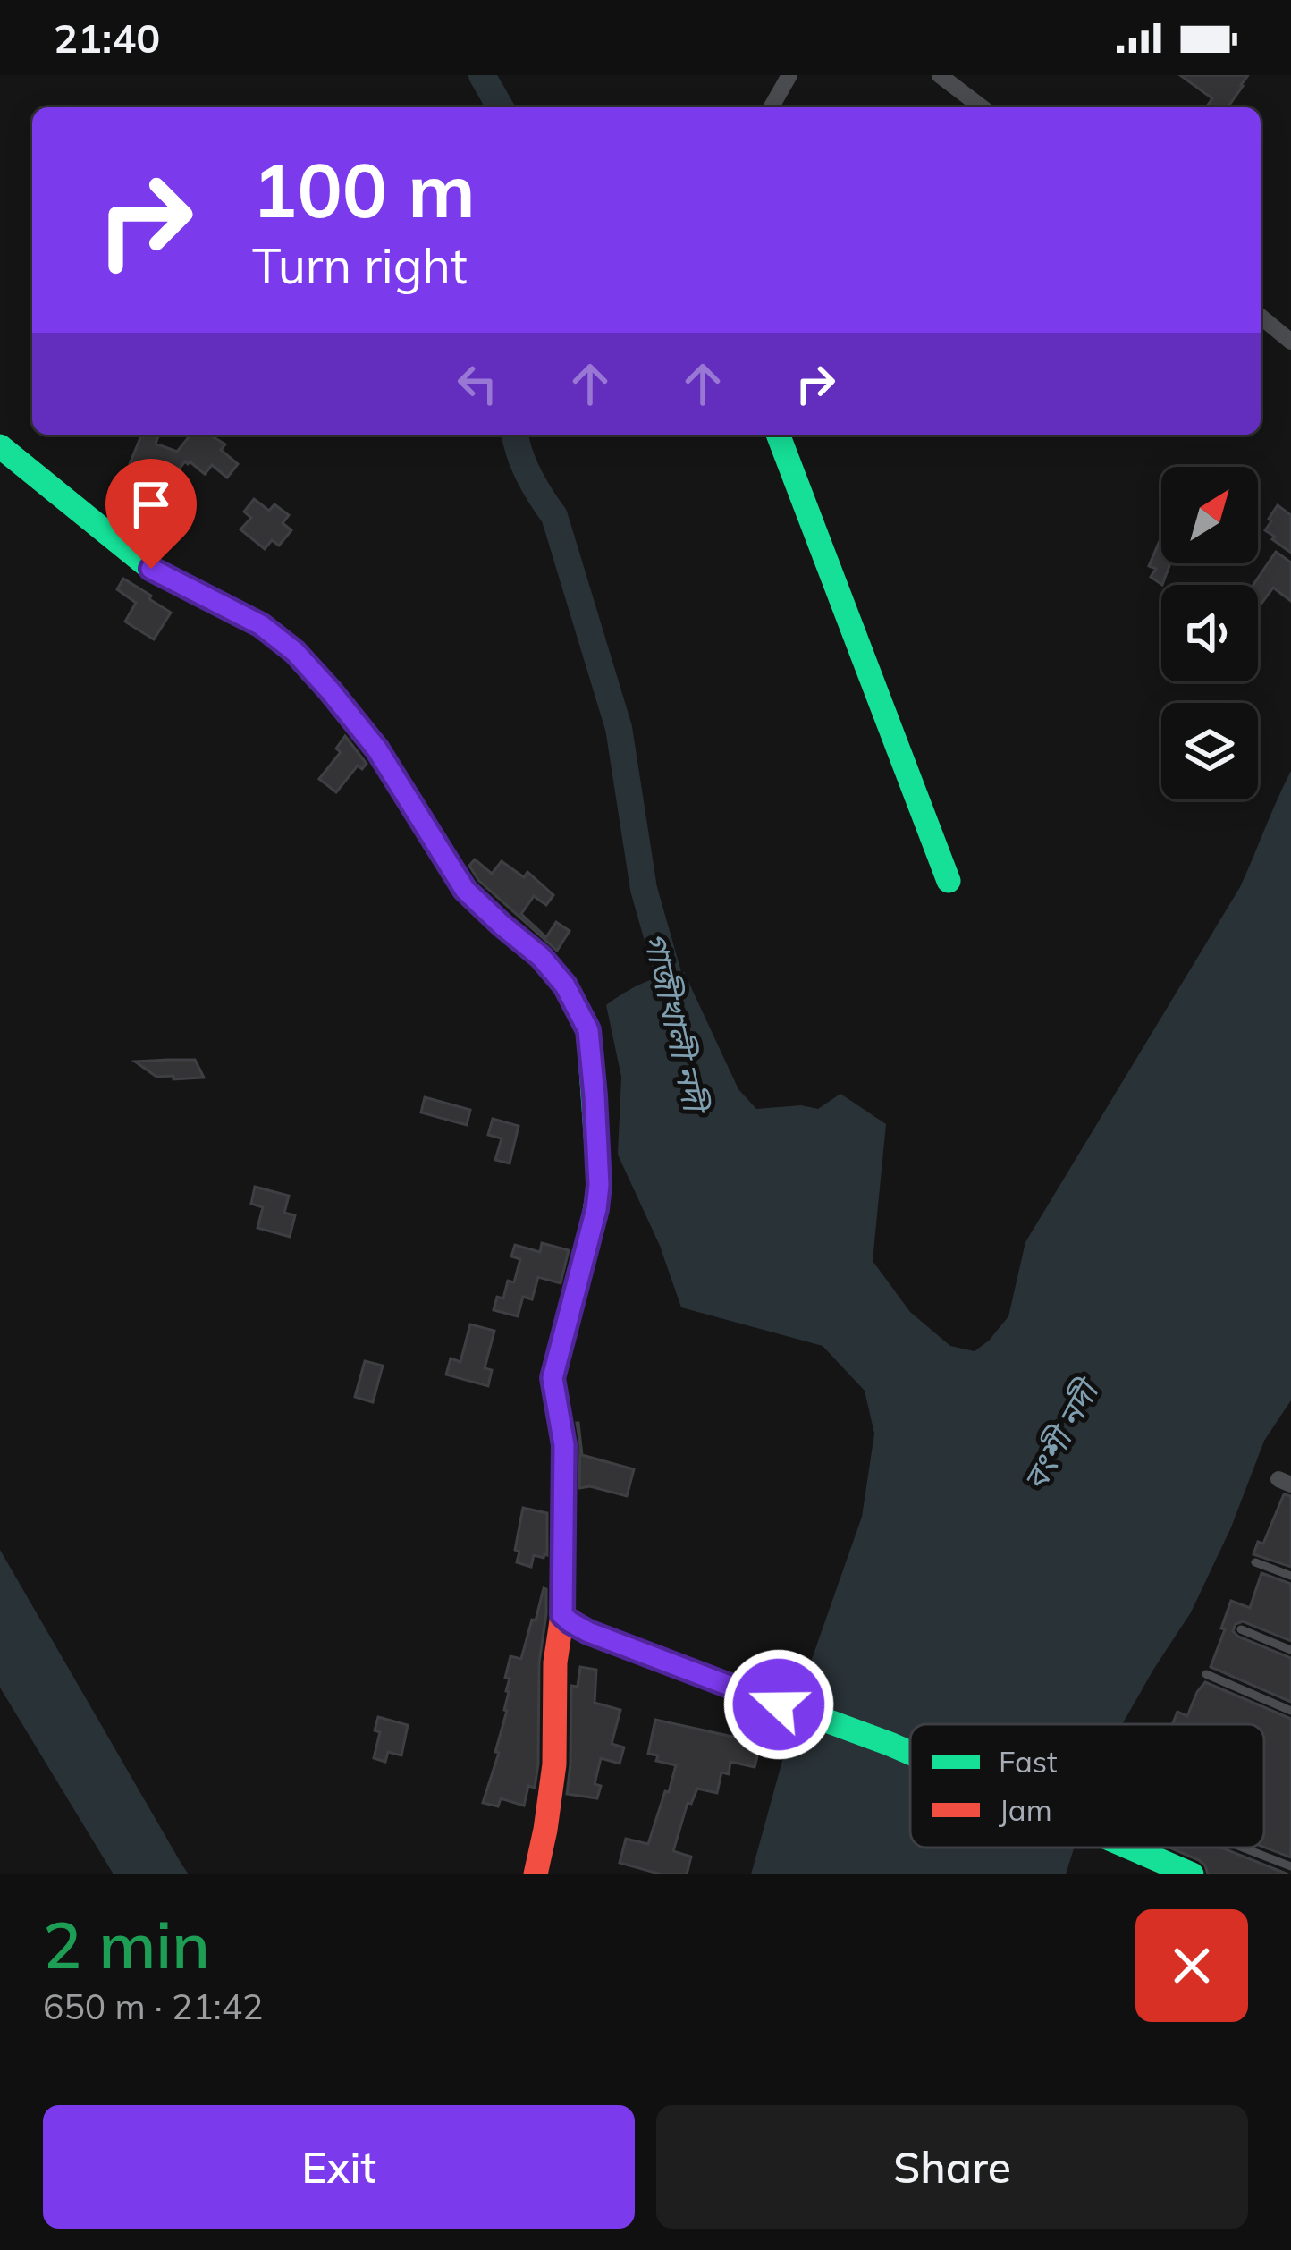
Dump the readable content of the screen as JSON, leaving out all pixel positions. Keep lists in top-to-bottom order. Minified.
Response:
{"water":["গাজীখালী নদী","বংশী নদী"],"legend":["Fast","Jam"],"north":"top right","page":{"status":"21:40","turn":["100 m","Turn right"],"heading":["2 min","650 m · 21:42"],"buttons":["Exit","Share"]}}
